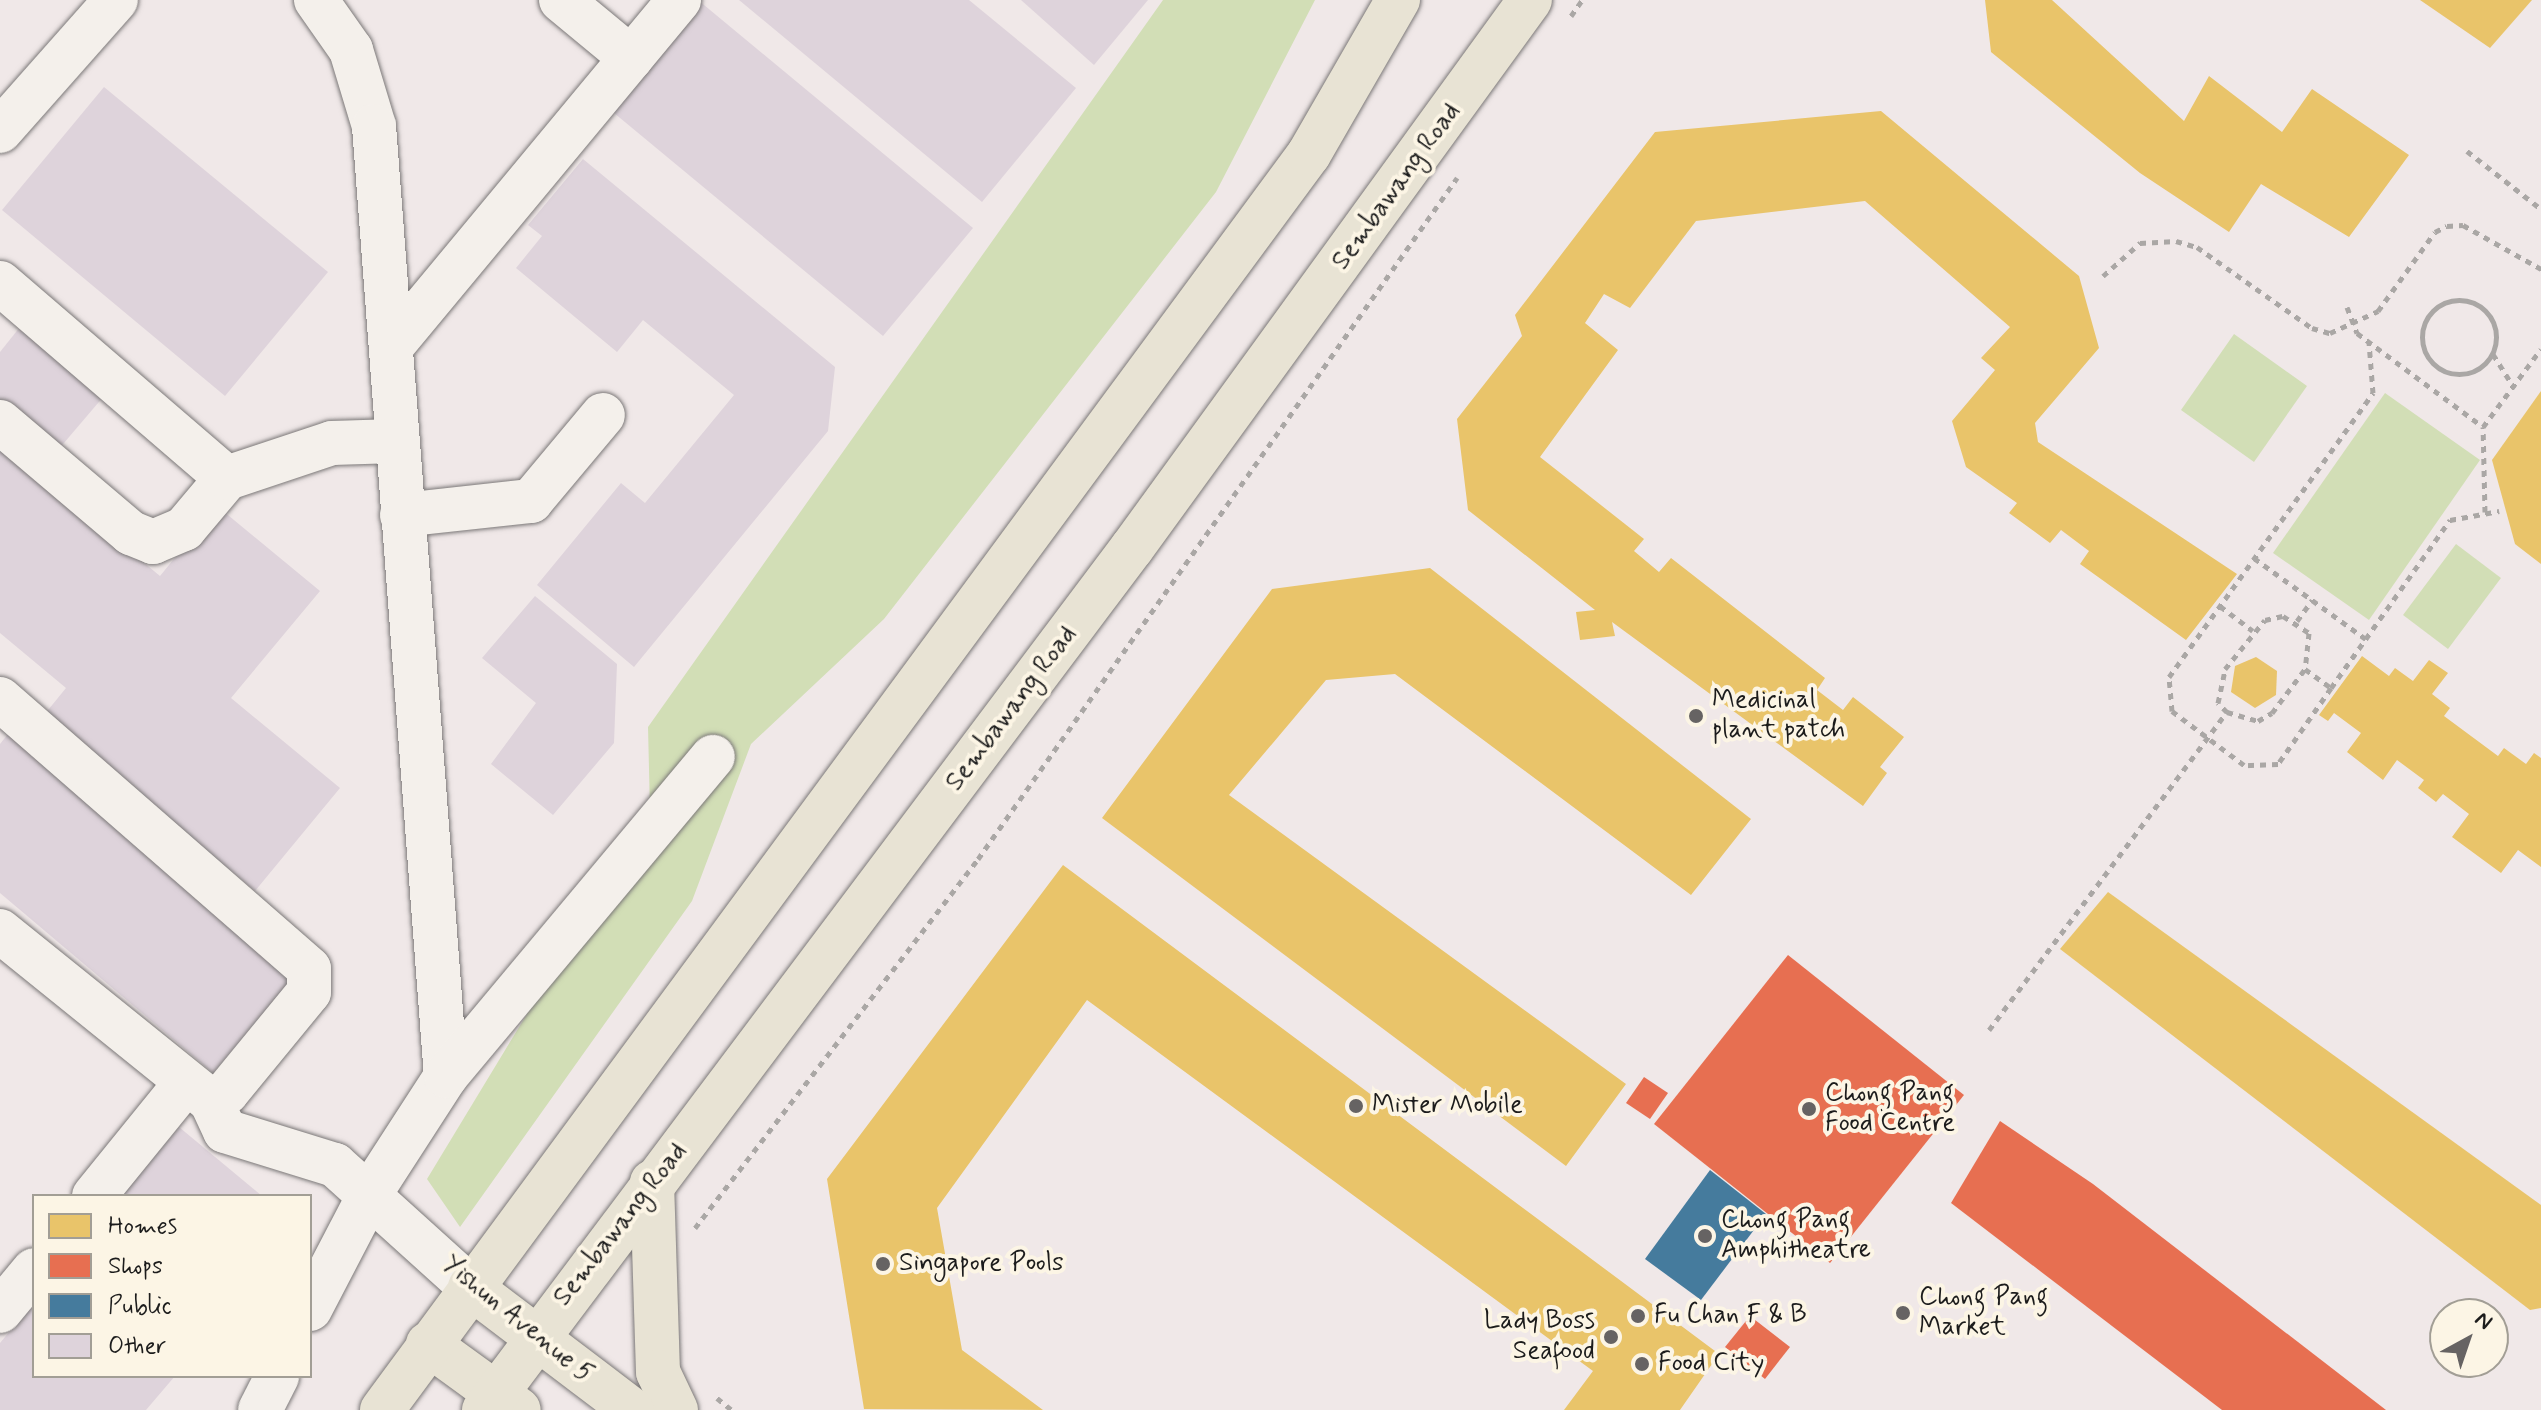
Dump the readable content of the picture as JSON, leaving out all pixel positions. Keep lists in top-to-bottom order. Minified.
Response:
{"streets":{"main road":["Sembawang Road","Yishun Avenue 5"]},"crossings":[["Sembawang Road","Yishun Avenue 5"]],"places":["Medicinal plant patch","Mister Mobile","Chong Pang Food Centre","Chong Pang Amphitheatre","Singapore Pools","Chong Pang Market","Fu Chan F & B","Lady Boss Seafood","Food City"],"legend":["Homes","Shops","Public","Other"],"north":"top right"}
